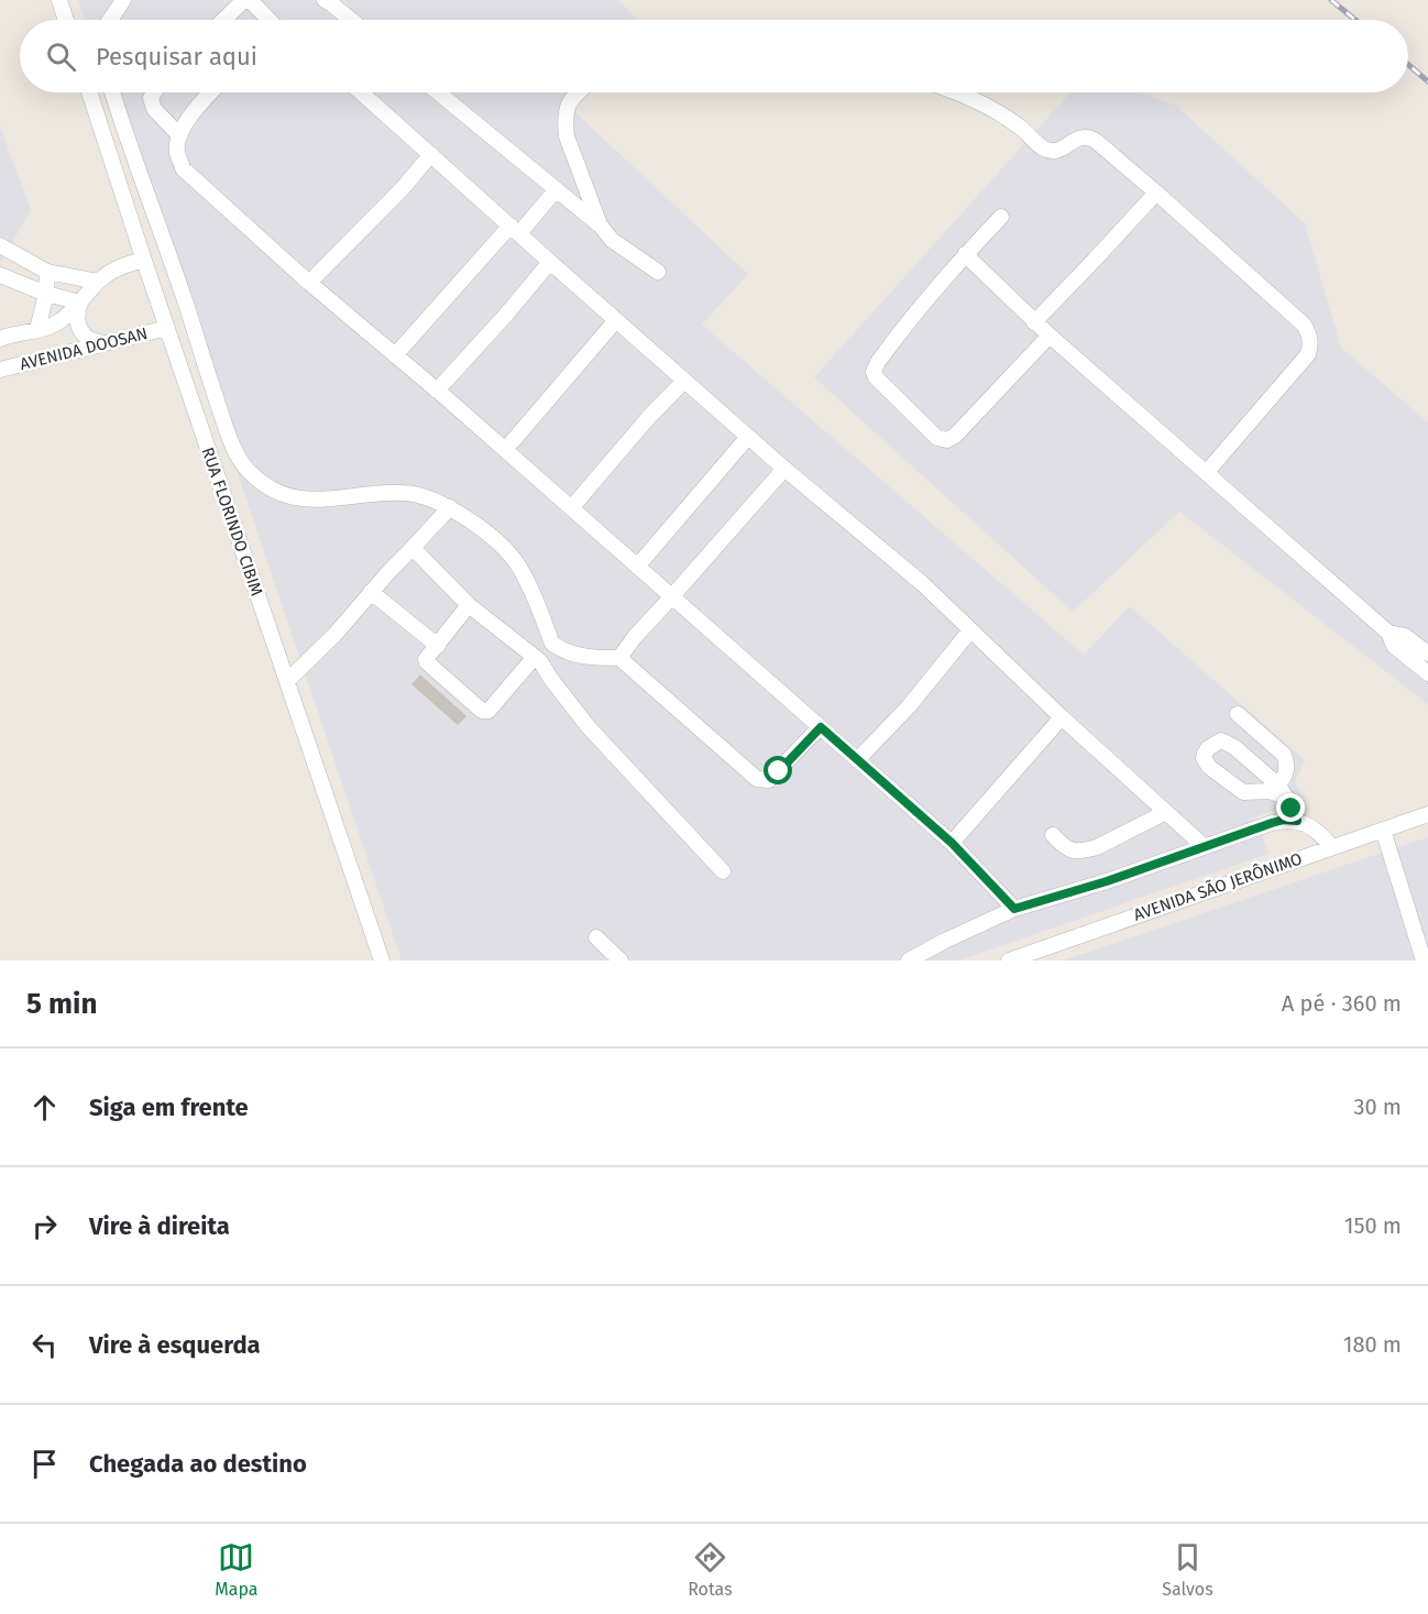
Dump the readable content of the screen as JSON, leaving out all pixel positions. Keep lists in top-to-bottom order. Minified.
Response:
{"streets":{"street":["AVENIDA DOOSAN","RUA FLORINDO CIBIM","AVENIDA SÃO JERÔNIMO"]},"crossings":[["AVENIDA DOOSAN","RUA FLORINDO CIBIM"]],"page":{"search":"Pesquisar aqui","heading":["5 min","A pé · 360 m"],"list":[["Siga em frente","30 m"],["Vire à direita","150 m"],["Vire à esquerda","180 m"],"Chegada ao destino"],"nav":["Mapa","Rotas","Salvos"]}}
